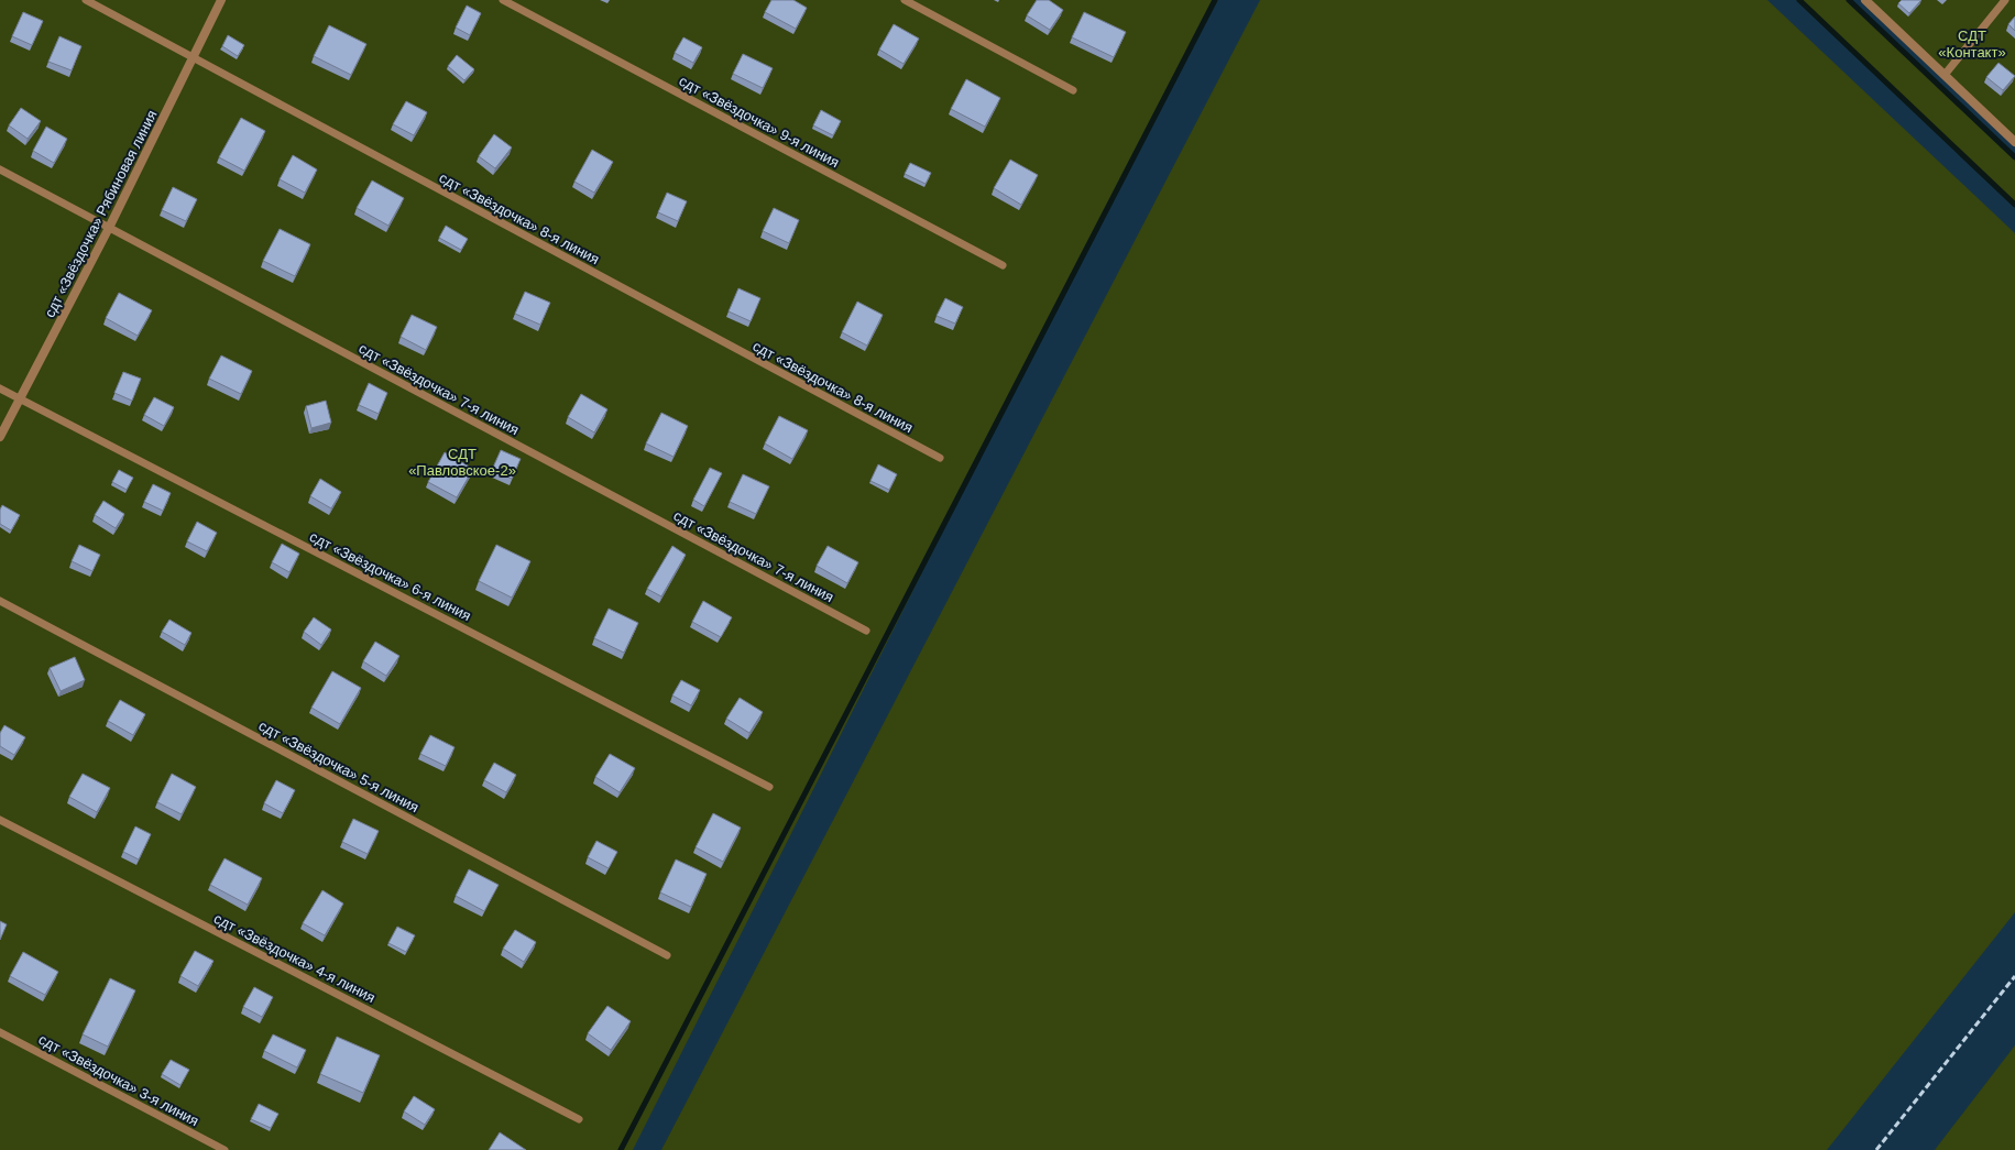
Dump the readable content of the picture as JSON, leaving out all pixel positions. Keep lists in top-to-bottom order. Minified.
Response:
{"streets":{"street":["сдт «Звёздочка» Рябиновая линия"],"lane":["сдт «Звёздочка» 9-я линия","сдт «Звёздочка» 8-я линия","сдт «Звёздочка» 7-я линия","сдт «Звёздочка» 6-я линия","сдт «Звёздочка» 5-я линия","сдт «Звёздочка» 4-я линия","сдт «Звёздочка» 3-я линия"]},"crossings":[["сдт «Звёздочка» Рябиновая линия","сдт «Звёздочка» 8-я линия"],["сдт «Звёздочка» Рябиновая линия","сдт «Звёздочка» 7-я линия"],["сдт «Звёздочка» Рябиновая линия","сдт «Звёздочка» 6-я линия"]],"parks":["СДТ «Контакт»","СДТ «Павловское-2»"]}
